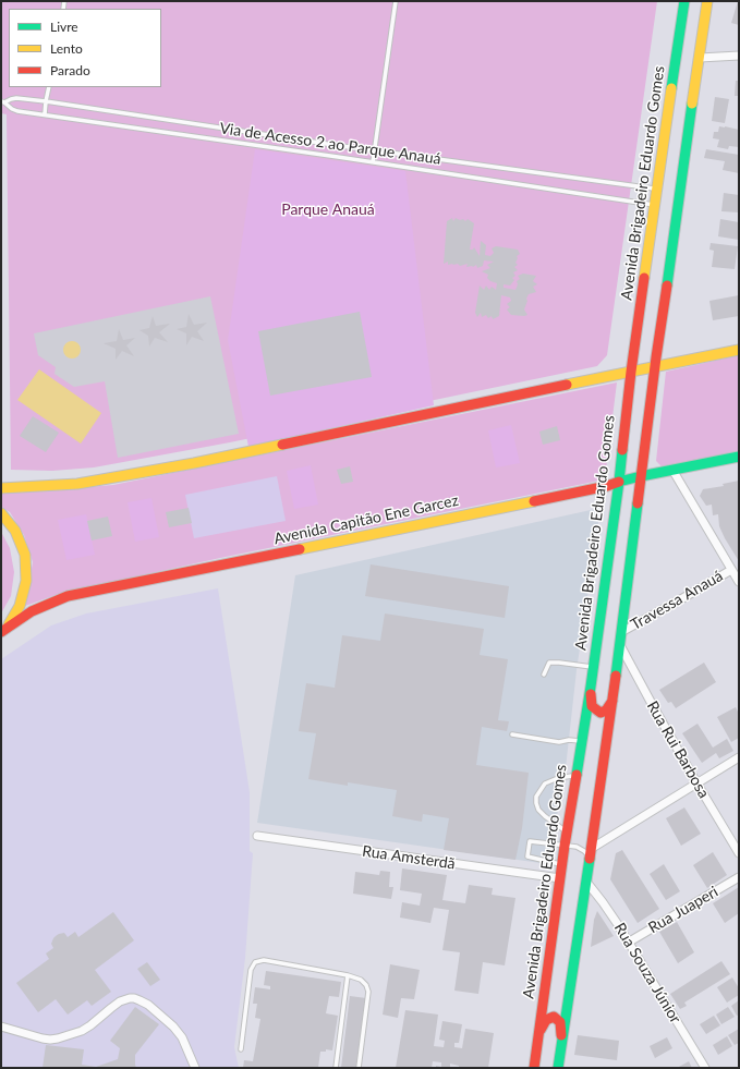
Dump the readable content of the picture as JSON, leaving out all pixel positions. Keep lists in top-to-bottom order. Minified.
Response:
{"streets":{"main road":["Avenida Brigadeiro Eduardo Gomes","Avenida Capitão Ene Garcez"],"street":["Travessa Anauá","Rua Rui Barbosa","Rua Amsterdã","Rua Juaperi","Rua Souza Júnior"],"lane":["Via de Acesso 2 ao Parque Anauá"]},"crossings":[["Via de Acesso 2 ao Parque Anauá","Avenida Brigadeiro Eduardo Gomes"],["Avenida Brigadeiro Eduardo Gomes","Avenida Capitão Ene Garcez"],["Avenida Brigadeiro Eduardo Gomes","Rua Amsterdã"],["Rua Juaperi","Rua Souza Júnior"]],"parks":["Parque Anauá"],"legend":["Livre","Lento","Parado"]}
